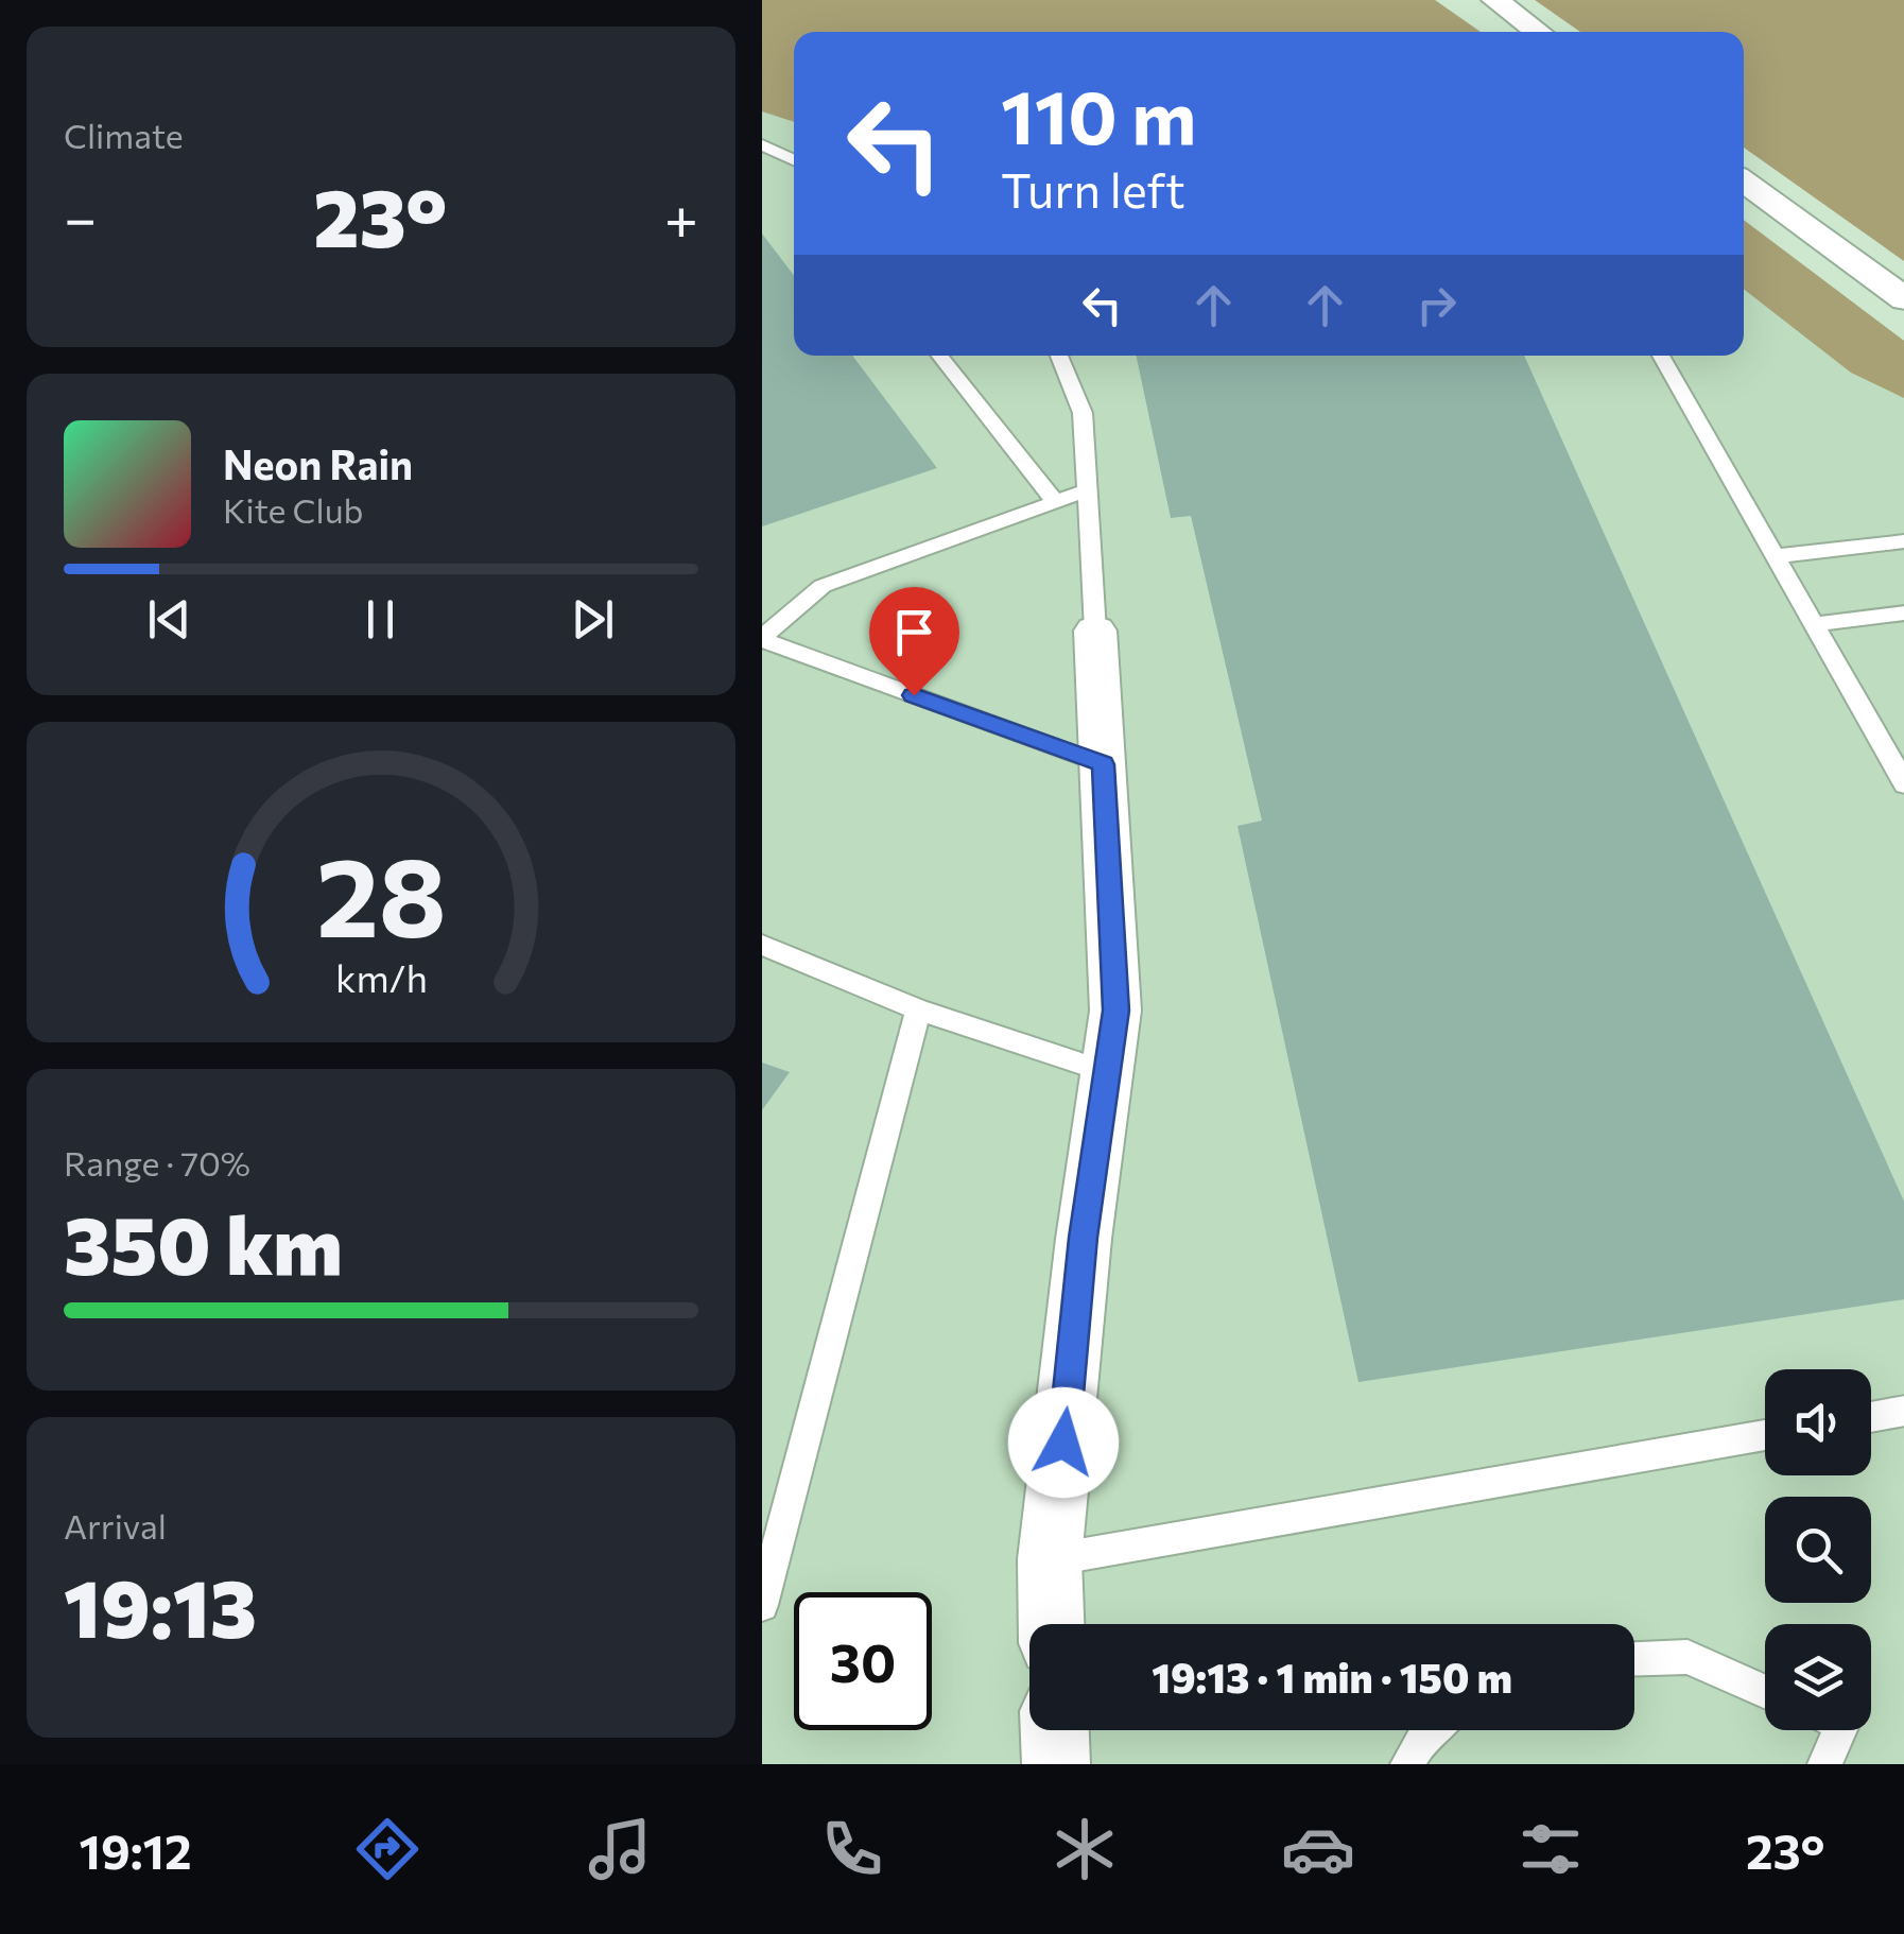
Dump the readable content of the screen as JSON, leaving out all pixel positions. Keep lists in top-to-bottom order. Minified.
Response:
{"page":{"tile":["Climate",["Range · 70%","350 km"],["Arrival","19:13"]],"turn":["110 m","Turn left"],"heat":["−","23°","+"],"song":["Neon Rain","Kite Club"],"limit":"30","trip":"19:13 · 1 min · 150 m","tabs":["19:12","23°"],"gauge":["28","km/h"]}}
